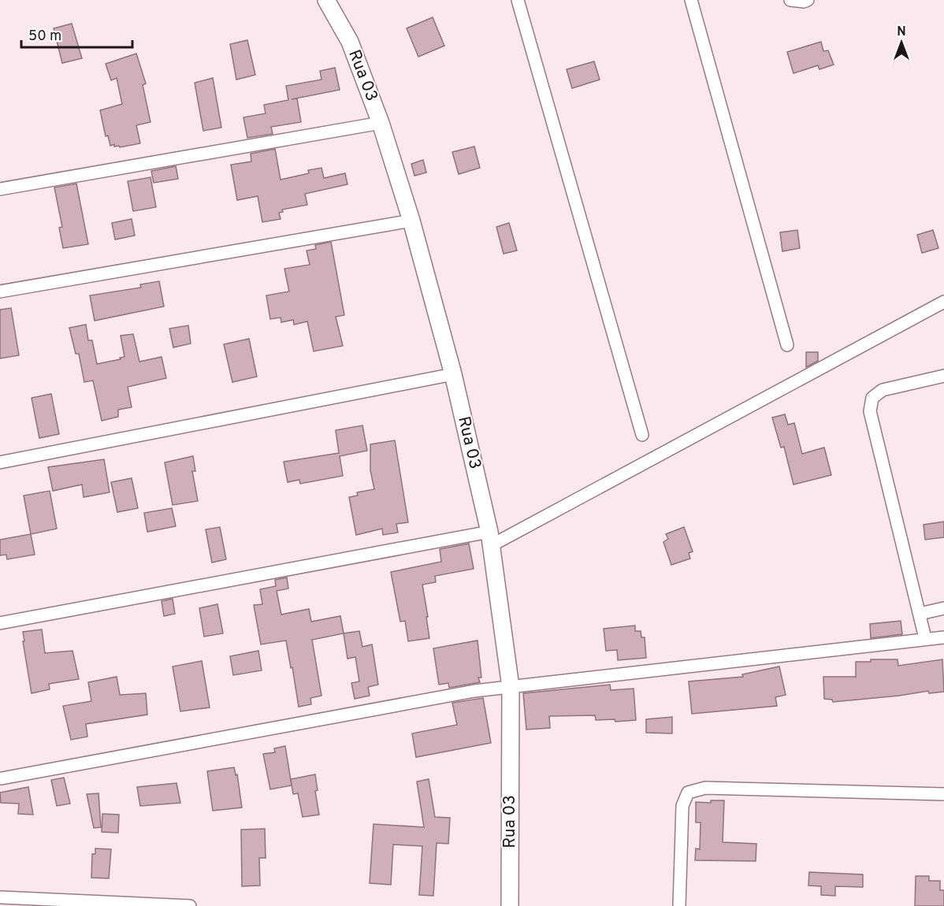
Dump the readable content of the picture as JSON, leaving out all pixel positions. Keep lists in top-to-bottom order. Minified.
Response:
{"streets":{"street":["Rua 03"]},"scale_bar":"50 m","north":"top"}
